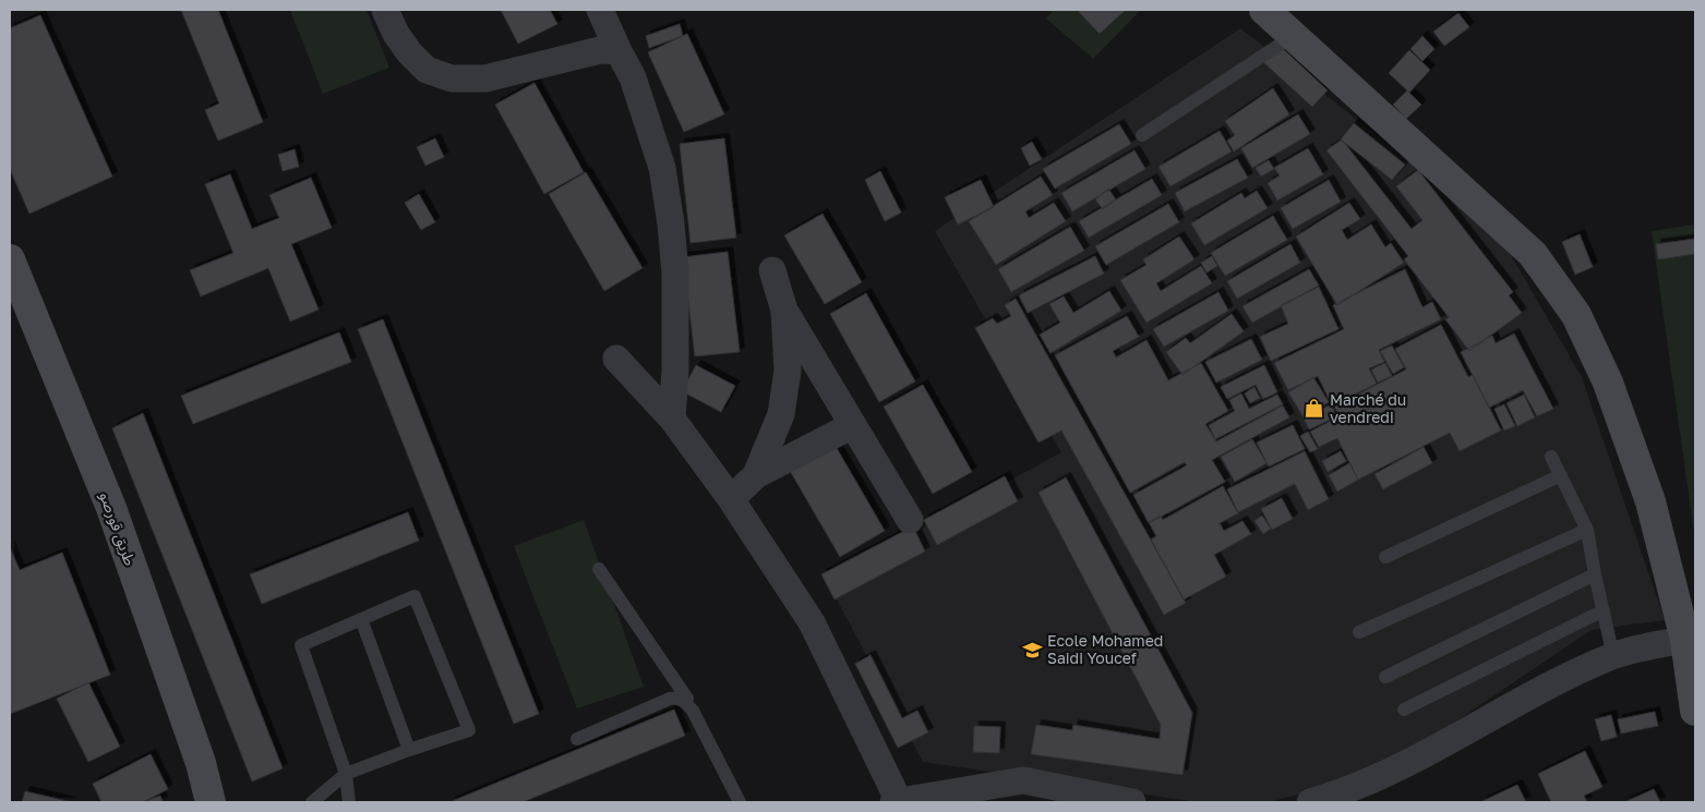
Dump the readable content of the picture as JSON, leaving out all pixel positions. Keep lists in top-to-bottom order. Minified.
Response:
{"streets":{"main road":["طريق قورصو"]},"places":{"shop":["Marché du vendredi"],"school or university":["Ecole Mohamed Saidi Youcef"]}}
